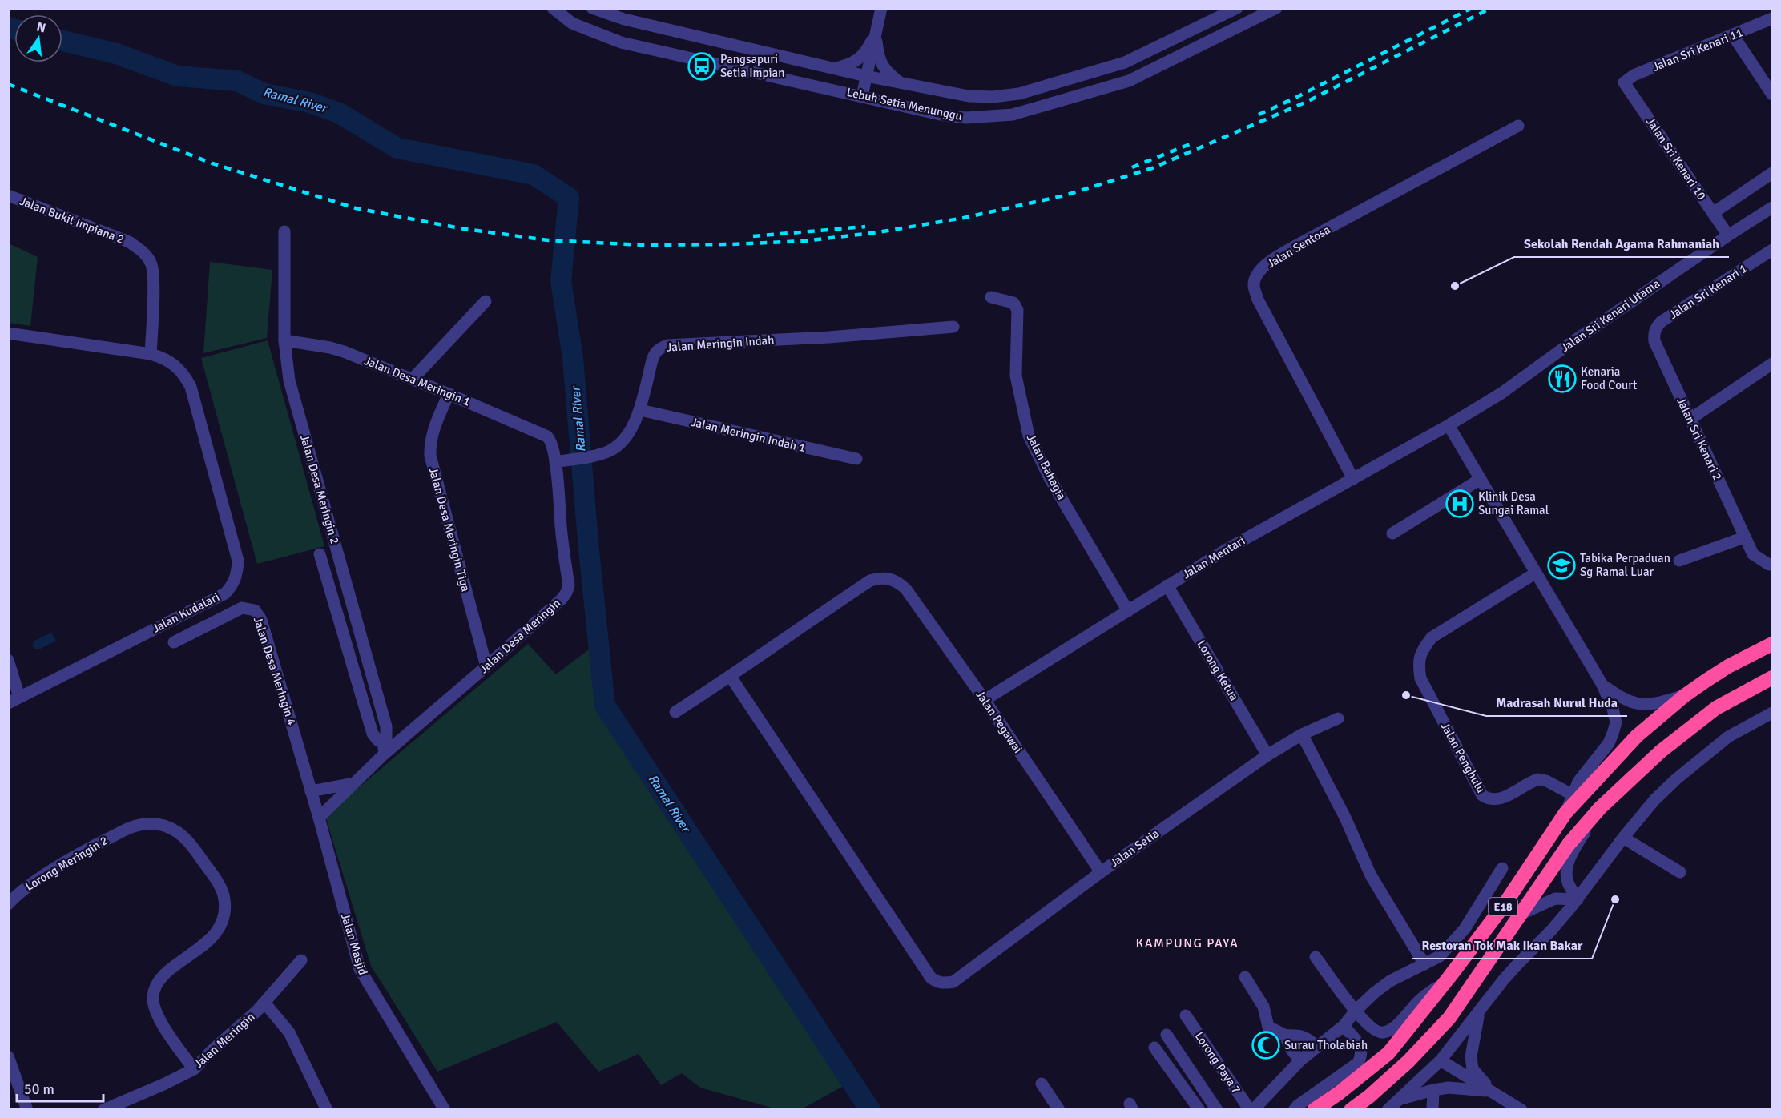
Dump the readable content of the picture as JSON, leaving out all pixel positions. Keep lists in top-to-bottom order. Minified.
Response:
{"streets":{"highway":["E18"],"street":["Jalan Sri Kenari 11","Lebuh Setia Menunggu","Jalan Sri Kenari 10","Jalan Bukit Impiana 2","Jalan Sentosa","Jalan Sri Kenari 1","Jalan Sri Kenari Utama","Jalan Meringin Indah","Jalan Desa Meringin 1","Jalan Meringin Indah 1","Jalan Sri Kenari 2","Jalan Bahagia","Jalan Desa Meringin 2","Jalan Desa Meringin Tiga","Jalan Mentari","Jalan Kudalari","Jalan Desa Meringin","Lorong Ketua","Jalan Desa Meringin 4","Jalan Pegawai","Jalan Penghulu","Jalan Setia","Lorong Meringin 2","Jalan Masjid","Jalan Meringin","Lorong Paya 7"]},"crossings":[["Jalan Sri Kenari 11","Jalan Sri Kenari 10"],["Jalan Sri Kenari 10","Jalan Sri Kenari Utama"],["Jalan Bukit Impiana 2","Jalan Kudalari"],["Jalan Sentosa","Jalan Mentari"],["Jalan Sri Kenari 1","Jalan Sri Kenari 2"],["Jalan Sri Kenari Utama","Jalan Mentari"],["Jalan Meringin Indah","Jalan Meringin Indah 1"],["Jalan Meringin Indah","Jalan Desa Meringin"],["Jalan Desa Meringin 1","Jalan Desa Meringin 2"],["Jalan Desa Meringin 1","Jalan Desa Meringin Tiga"],["Jalan Desa Meringin 1","Jalan Desa Meringin"],["Jalan Bahagia","Jalan Mentari"],["Jalan Desa Meringin 2","Jalan Desa Meringin"],["Jalan Desa Meringin Tiga","Jalan Desa Meringin"],["Jalan Mentari","Lorong Ketua"],["Jalan Mentari","Jalan Pegawai"],["Jalan Desa Meringin","Jalan Desa Meringin 4"],["Jalan Desa Meringin","Jalan Masjid"],["Lorong Ketua","Jalan Setia"],["Jalan Desa Meringin 4","Jalan Masjid"],["Jalan Pegawai","Jalan Setia"],["Lorong Meringin 2","Jalan Meringin"]],"districts":["KAMPUNG PAYA"],"water":["Ramal River"],"places":{"bus stop":["Pangsapuri Setia Impian"],"other":["Sekolah Rendah Agama Rahmaniah","Madrasah Nurul Huda","Restoran Tok Mak Ikan Bakar"],"restaurant":["Kenaria Food Court"],"hospital":["Klinik Desa Sungai Ramal"],"school or university":["Tabika Perpaduan Sg Ramal Luar"],"mosque":["Surau Tholabiah"]},"scale_bar":"50 m","north":"top"}
